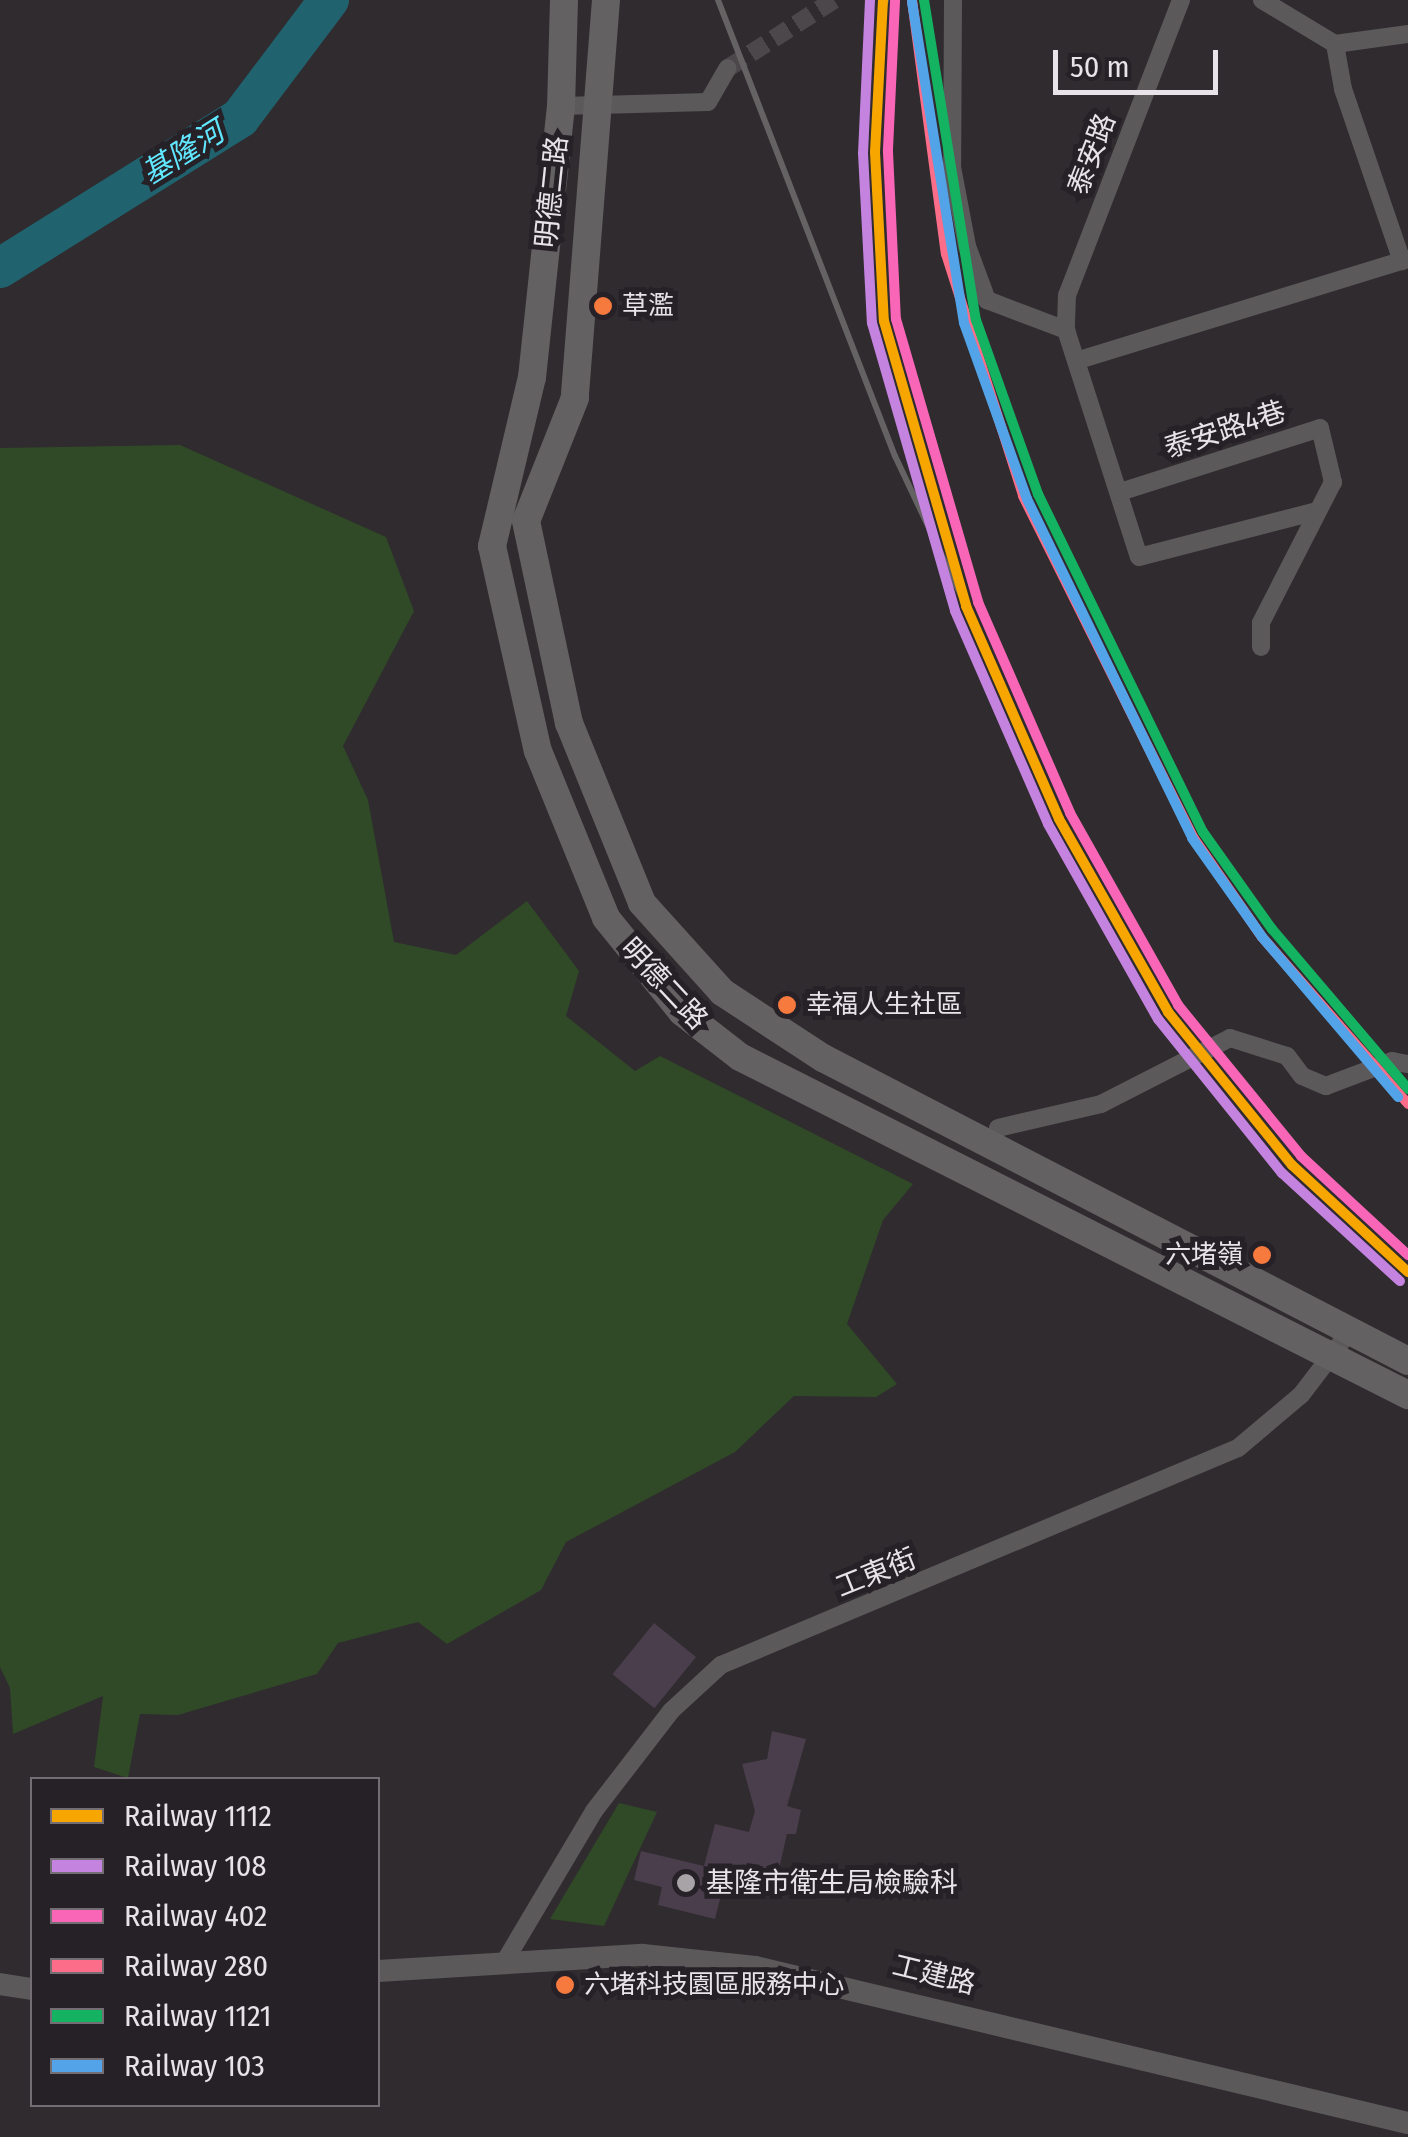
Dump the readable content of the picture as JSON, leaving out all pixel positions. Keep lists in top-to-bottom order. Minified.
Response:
{"streets":{"main road":["明德二路"],"street":["泰安路","泰安路4巷","工東街","工建路"]},"crossings":[["明德二路","工東街"],["工東街","工建路"]],"water":["基隆河"],"places":["草濫","幸福人生社區","六堵嶺","基隆市衛生局檢驗科","六堵科技園區服務中心"],"lines":["rail line 1112","rail line 108","rail line 280","rail line 1121","rail line 402","rail line 103"],"legend":["Railway 1112","Railway 108","Railway 402","Railway 280","Railway 1121","Railway 103"],"scale_bar":"50 m"}
